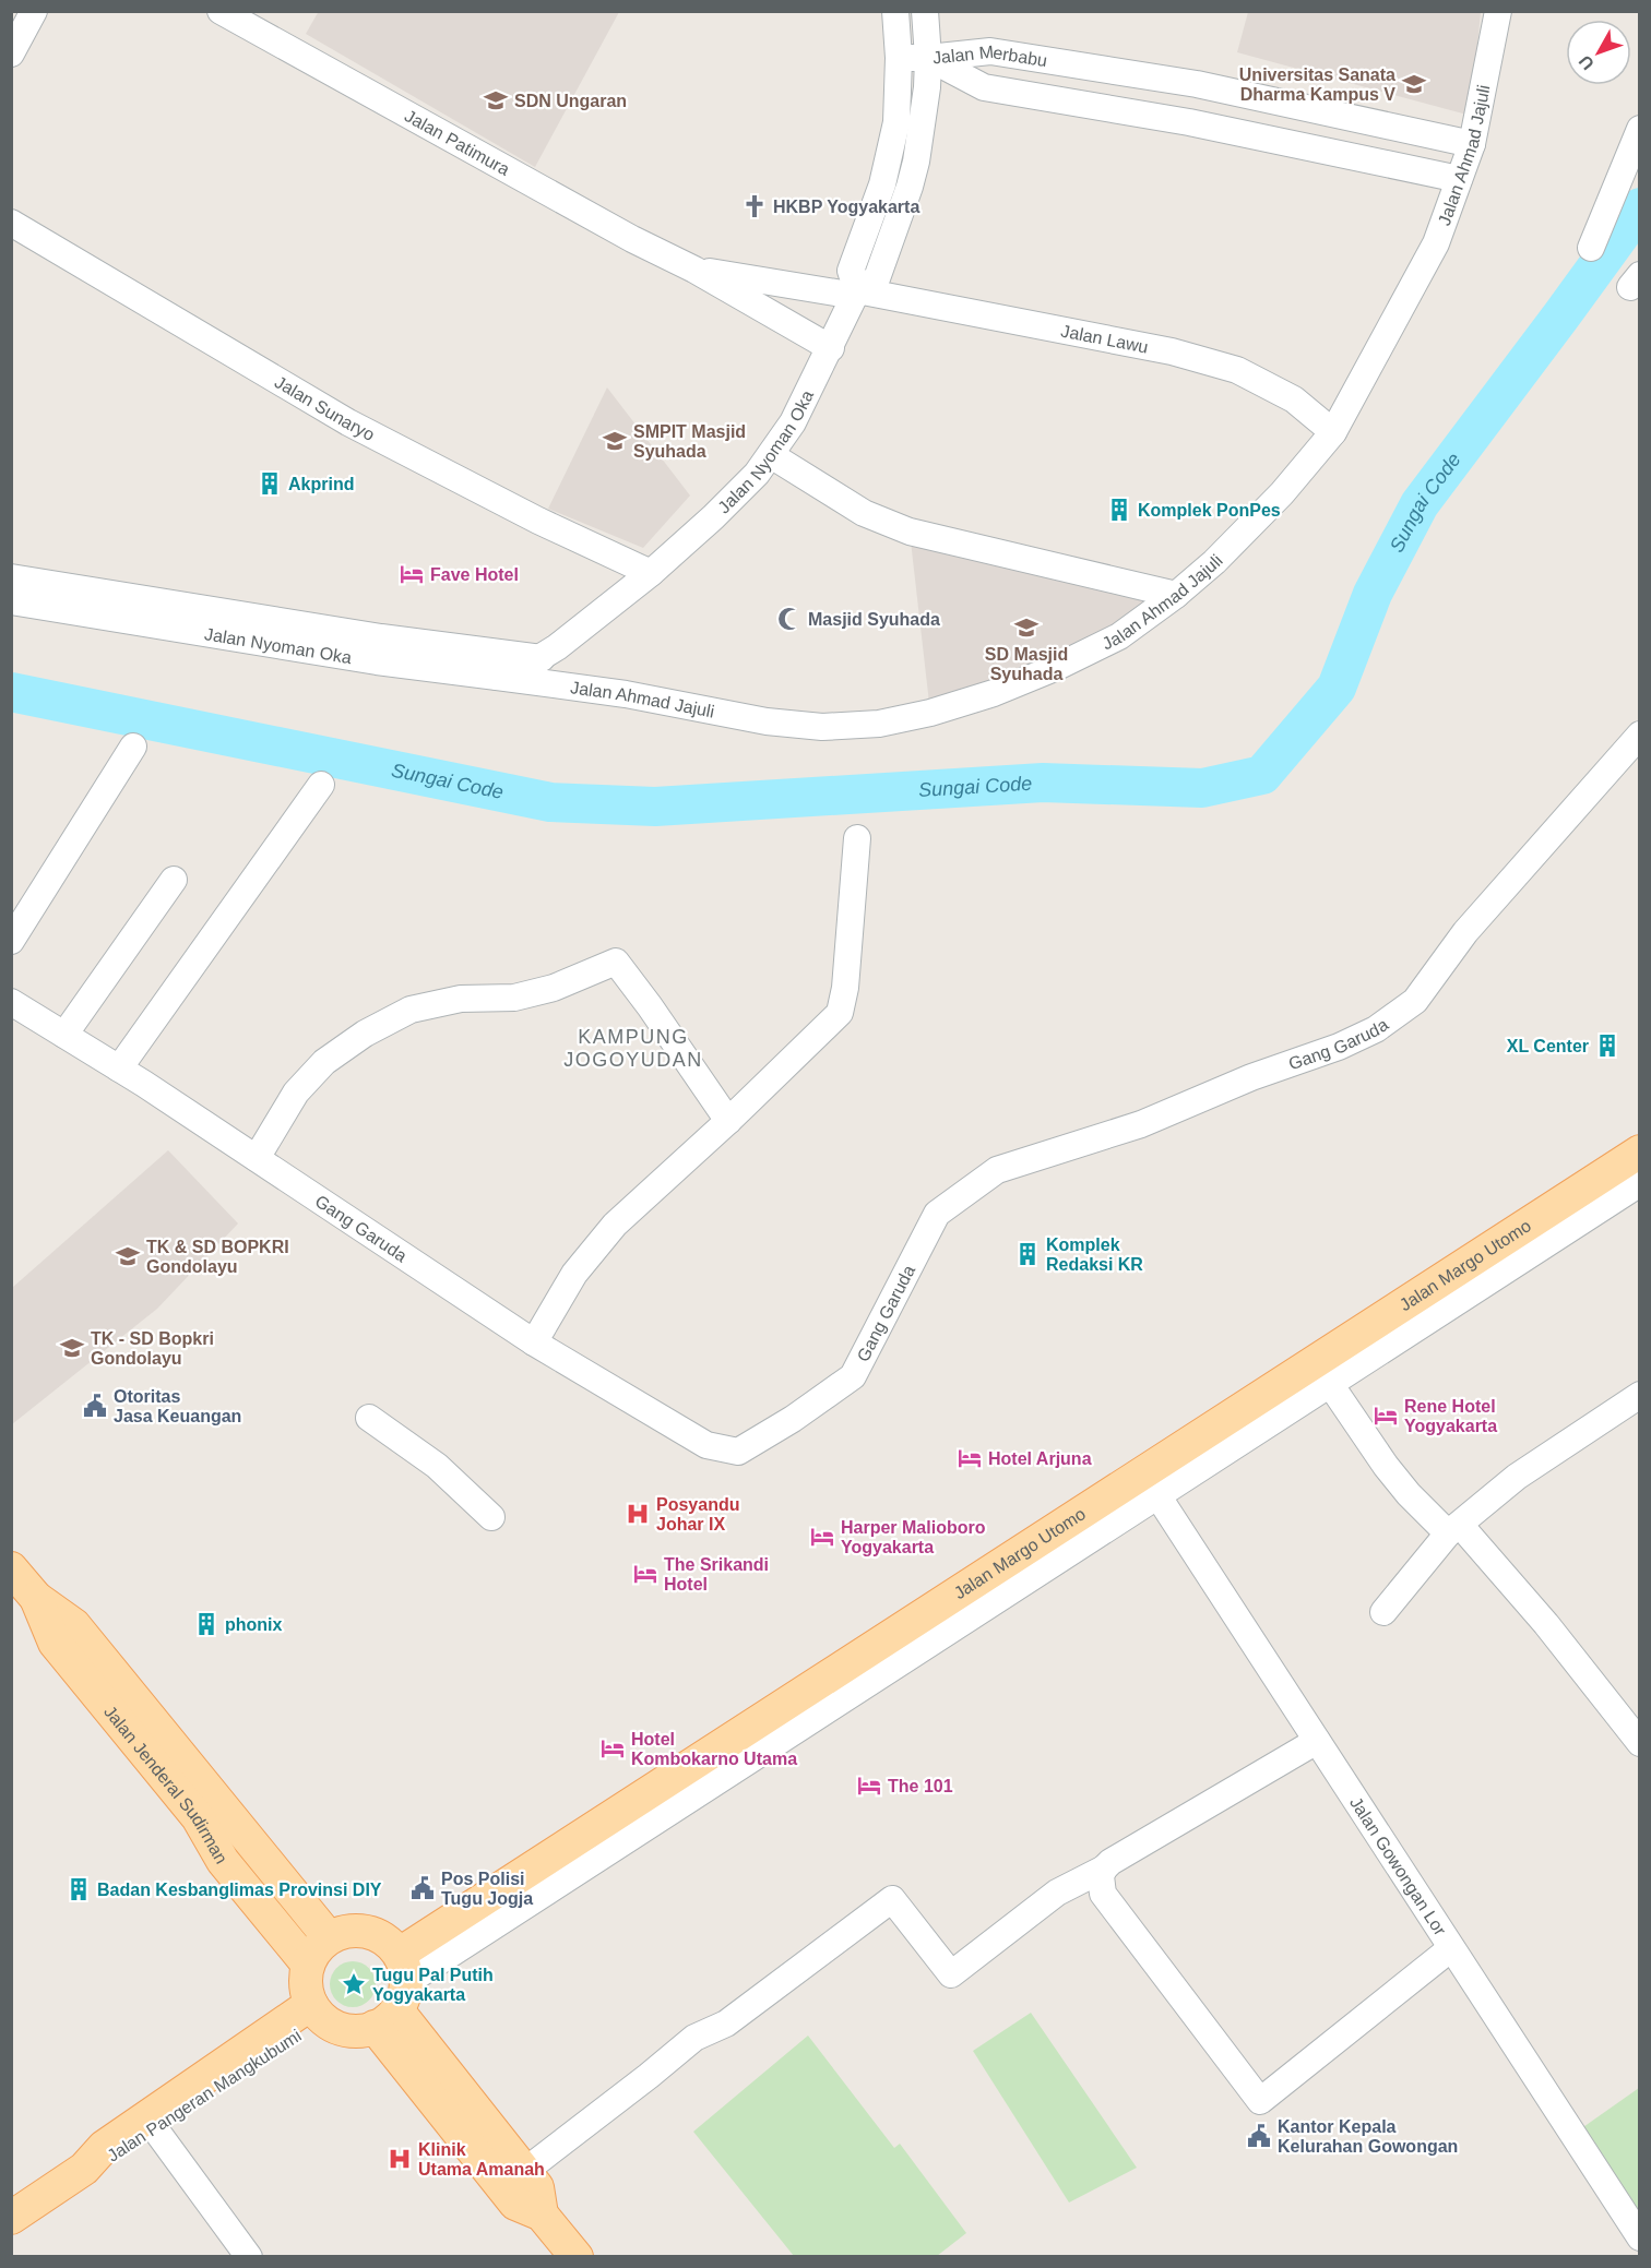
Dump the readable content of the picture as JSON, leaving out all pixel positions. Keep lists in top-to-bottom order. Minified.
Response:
{"streets":{"main road":["Jalan Margo Utomo","Jalan Jenderal Sudirman","Jalan Pangeran Mangkubumi"],"street":["Jalan Merbabu","Jalan Patimura","Jalan Ahmad Jajuli","Jalan Lawu","Jalan Sunaryo","Jalan Nyoman Oka","Gang Garuda","Jalan Gowongan Lor"]},"crossings":[["Jalan Merbabu","Jalan Ahmad Jajuli"],["Jalan Merbabu","Jalan Nyoman Oka"],["Jalan Patimura","Jalan Lawu"],["Jalan Patimura","Jalan Nyoman Oka"],["Jalan Ahmad Jajuli","Jalan Lawu"],["Jalan Ahmad Jajuli","Jalan Nyoman Oka"],["Jalan Lawu","Jalan Nyoman Oka"],["Jalan Sunaryo","Jalan Nyoman Oka"],["Jalan Margo Utomo","Jalan Jenderal Sudirman"],["Jalan Margo Utomo","Jalan Gowongan Lor"],["Jalan Margo Utomo","Jalan Pangeran Mangkubumi"],["Jalan Jenderal Sudirman","Jalan Pangeran Mangkubumi"]],"districts":["KAMPUNG JOGOYUDAN"],"water":["Sungai Code"],"places":{"school or university":["Universitas Sanata Dharma Kampus V","SDN Ungaran","SMPIT Masjid Syuhada","SD Masjid Syuhada","TK & SD BOPKRI Gondolayu","TK - SD Bopkri Gondolayu"],"church":["HKBP Yogyakarta"],"building":["Akprind","Komplek PonPes","XL Center","Komplek Redaksi KR","phonix","Badan Kesbanglimas Provinsi DIY"],"hotel":["Fave Hotel","Rene Hotel Yogyakarta","Hotel Arjuna","Harper Malioboro Yogyakarta","The Srikandi Hotel","Hotel Kombokarno Utama","The 101"],"mosque":["Masjid Syuhada"],"public building":["Otoritas Jasa Keuangan","Pos Polisi Tugu Jogja","Kantor Kepala Kelurahan Gowongan"],"hospital":["Posyandu Johar IX","Klinik Utama Amanah"],"place":["Tugu Pal Putih Yogyakarta"]},"north":"bottom left"}
